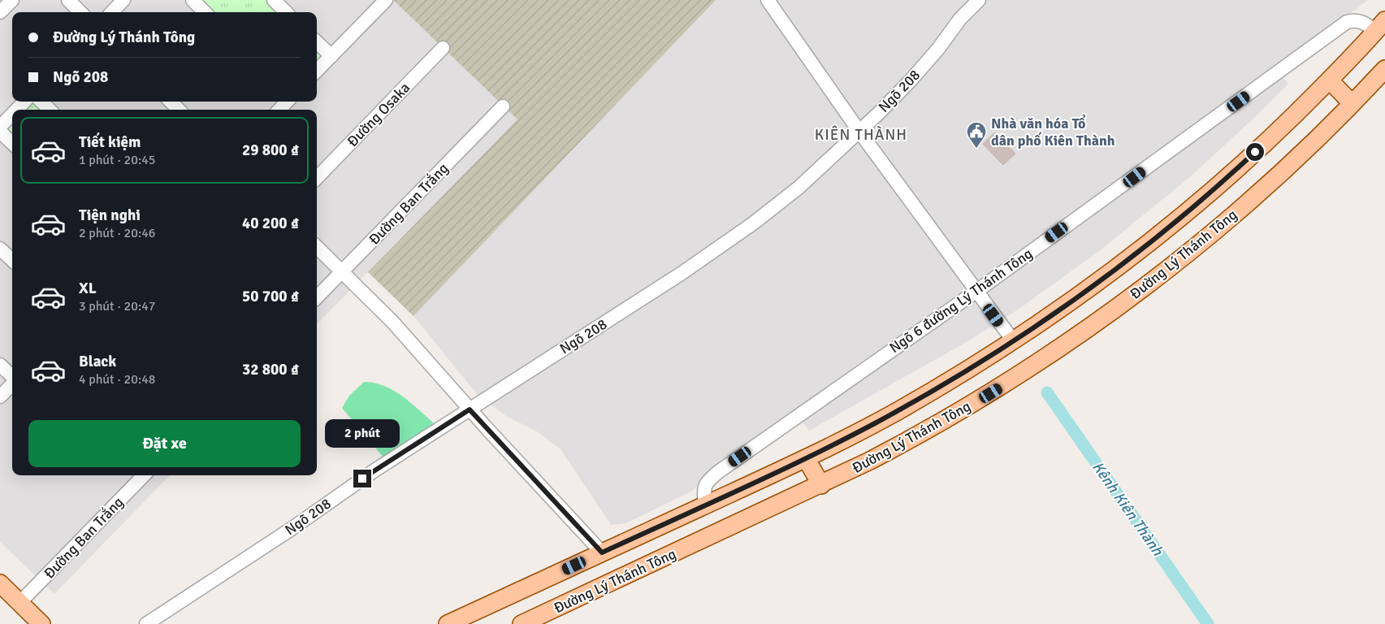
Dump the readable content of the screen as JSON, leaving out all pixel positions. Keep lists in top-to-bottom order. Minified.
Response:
{"streets":{"main road":["Đường Lý Thánh Tông"],"street":["Ngõ 208","Đường Osaka","Đường Ban Trắng","Ngõ 6 đường Lý Thánh Tông"]},"crossings":[["Đường Lý Thánh Tông","Ngõ 6 đường Lý Thánh Tông"]],"districts":["KIÊN THÀNH"],"water":["Kênh Kiên Thành"],"places":{"public building":["Nhà văn hóa Tổ dân phố Kiên Thành"]},"page":{"banner":["Đường Lý Thánh Tông","Ngõ 208"],"list":[{"name":"Tiết kiệm","note":"1 phút · 20:45","value":"29 800 ₫"},{"name":"Tiện nghi","note":"2 phút · 20:46","value":"40 200 ₫"},{"name":"XL","note":"3 phút · 20:47","value":"50 700 ₫"},{"name":"Black","note":"4 phút · 20:48","value":"32 800 ₫"}],"buttons":"Đặt xe","bubble":"2 phút"}}
